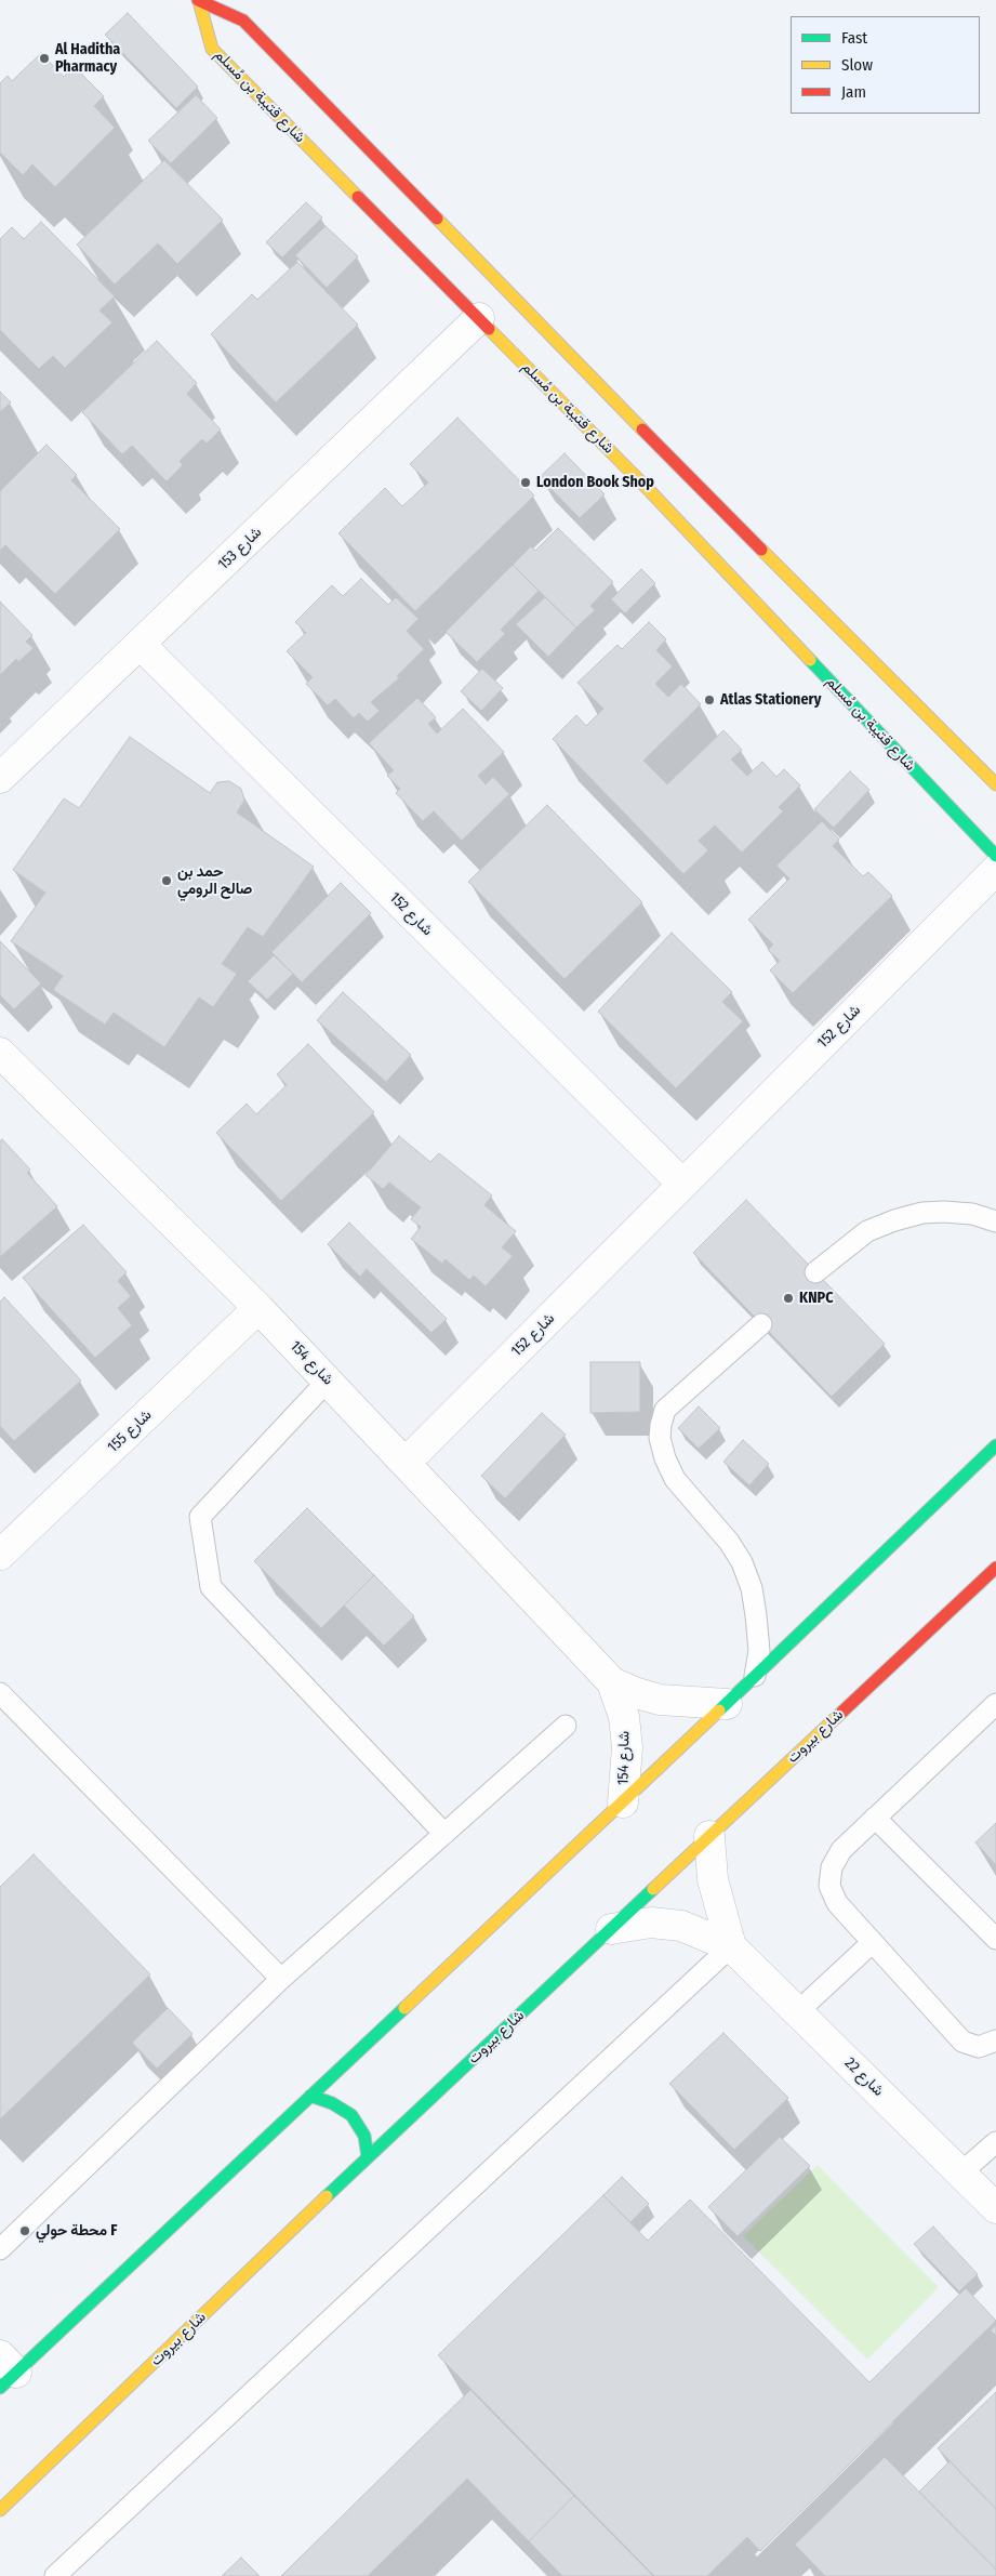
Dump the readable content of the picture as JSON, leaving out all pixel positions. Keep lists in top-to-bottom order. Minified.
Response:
{"streets":{"main road":["شارع قتيبة بن مُسلم","شارع بيروت"],"street":["شارع 153","شارع 152","شارع 154","شارع 155","شارع 22"]},"crossings":[["شارع قتيبة بن مُسلم","شارع 153"],["شارع 153","شارع 152"],["شارع 152","شارع 154"],["شارع 154","شارع 155"],["شارع بيروت","شارع 22"]],"places":["Al Haditha Pharmacy","London Book Shop","Atlas Stationery","حمد بن صالح الرومي","KNPC","محطة حولي F"],"legend":["Fast","Slow","Jam"]}
